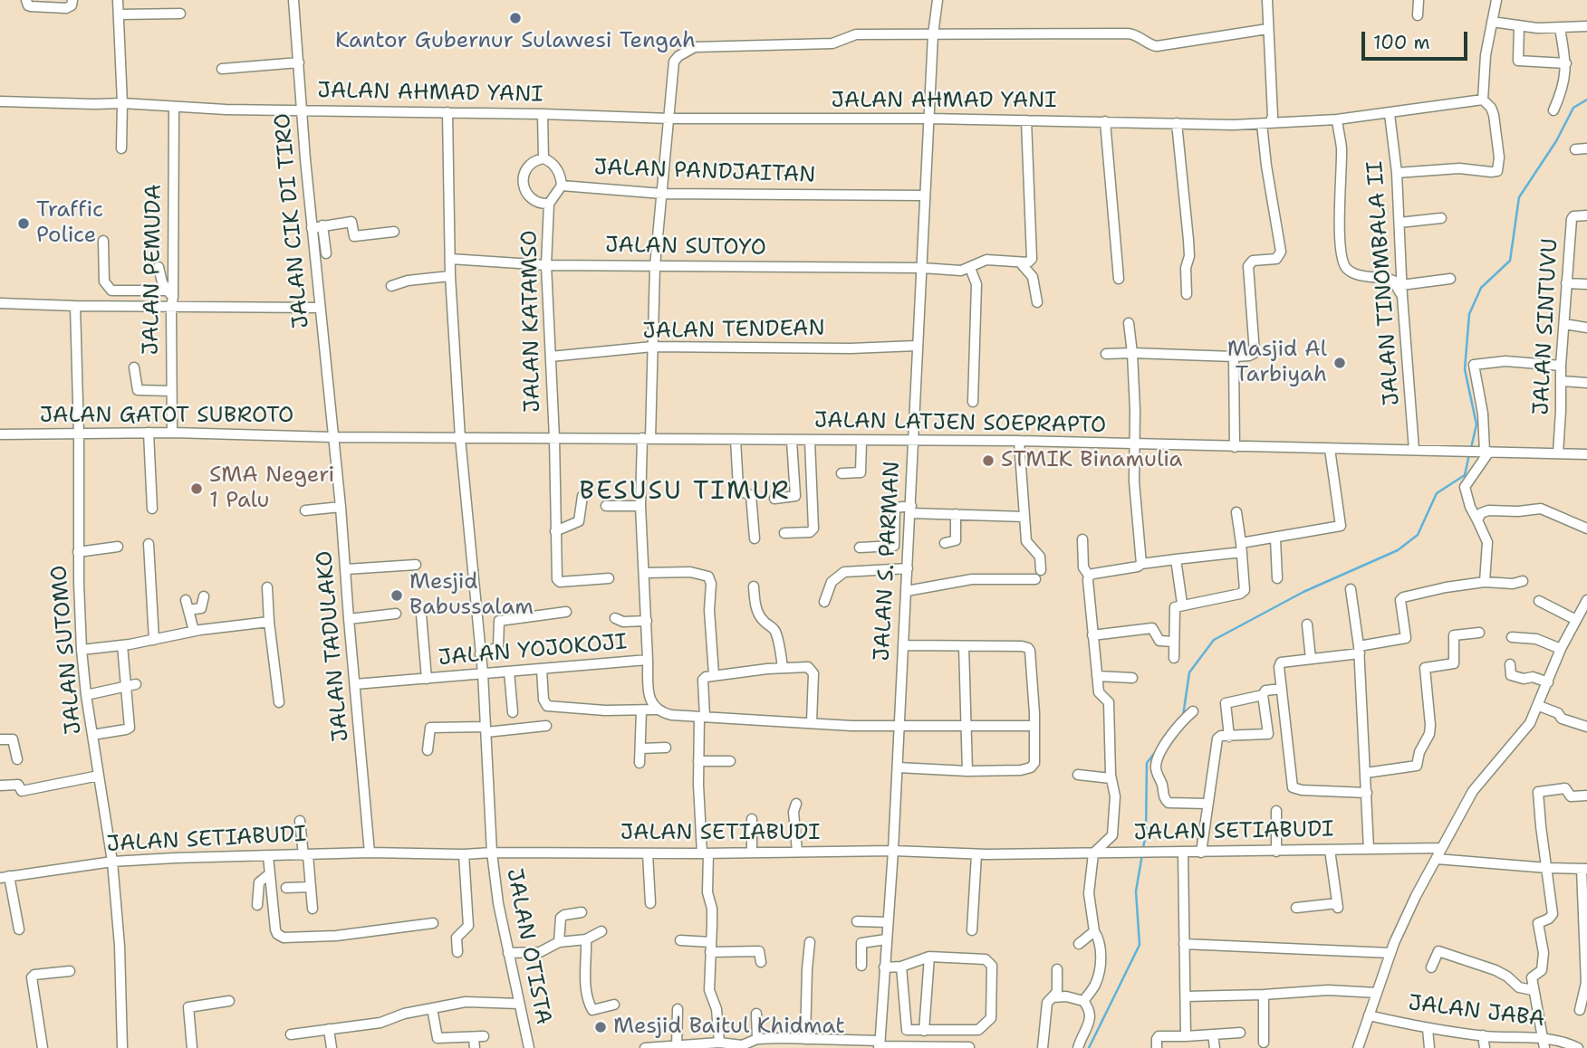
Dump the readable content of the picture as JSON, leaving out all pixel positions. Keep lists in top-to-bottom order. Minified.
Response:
{"streets":{"street":["JALAN AHMAD YANI","JALAN PANDJAITAN","JALAN CIK DI TIRO","JALAN SUTOYO","JALAN PEMUDA","JALAN TINOMBALA II","JALAN KATAMSO","JALAN SINTUVU","JALAN TENDEAN","JALAN GATOT SUBROTO","JALAN LATJEN SOEPRAPTO","JALAN S. PARMAN","JALAN TADULAKO","JALAN SUTOMO","JALAN YOJOKOJI","JALAN SETIABUDI","JALAN OTISTA","JALAN JABA"]},"crossings":[["JALAN AHMAD YANI","JALAN CIK DI TIRO"],["JALAN AHMAD YANI","JALAN PEMUDA"],["JALAN AHMAD YANI","JALAN TINOMBALA II"],["JALAN AHMAD YANI","JALAN S. PARMAN"],["JALAN AHMAD YANI","JALAN OTISTA"],["JALAN PANDJAITAN","JALAN KATAMSO"],["JALAN PANDJAITAN","JALAN S. PARMAN"],["JALAN CIK DI TIRO","JALAN GATOT SUBROTO"],["JALAN CIK DI TIRO","JALAN LATJEN SOEPRAPTO"],["JALAN CIK DI TIRO","JALAN TADULAKO"],["JALAN SUTOYO","JALAN KATAMSO"],["JALAN SUTOYO","JALAN S. PARMAN"],["JALAN SUTOYO","JALAN OTISTA"],["JALAN PEMUDA","JALAN GATOT SUBROTO"],["JALAN TINOMBALA II","JALAN LATJEN SOEPRAPTO"],["JALAN KATAMSO","JALAN TENDEAN"],["JALAN KATAMSO","JALAN LATJEN SOEPRAPTO"],["JALAN SINTUVU","JALAN LATJEN SOEPRAPTO"],["JALAN TENDEAN","JALAN S. PARMAN"],["JALAN GATOT SUBROTO","JALAN LATJEN SOEPRAPTO"],["JALAN GATOT SUBROTO","JALAN TADULAKO"],["JALAN GATOT SUBROTO","JALAN SUTOMO"],["JALAN LATJEN SOEPRAPTO","JALAN S. PARMAN"],["JALAN LATJEN SOEPRAPTO","JALAN TADULAKO"],["JALAN LATJEN SOEPRAPTO","JALAN OTISTA"],["JALAN S. PARMAN","JALAN SETIABUDI"],["JALAN TADULAKO","JALAN YOJOKOJI"],["JALAN TADULAKO","JALAN SETIABUDI"],["JALAN SUTOMO","JALAN SETIABUDI"],["JALAN YOJOKOJI","JALAN OTISTA"],["JALAN SETIABUDI","JALAN OTISTA"]],"districts":["BESUSU TIMUR"],"places":["Kantor Gubernur Sulawesi Tengah","Traffic Police","Masjid Al Tarbiyah","STMIK Binamulia","SMA Negeri 1 Palu","Mesjid Babussalam","Mesjid Baitul Khidmat"],"scale_bar":"100 m"}
